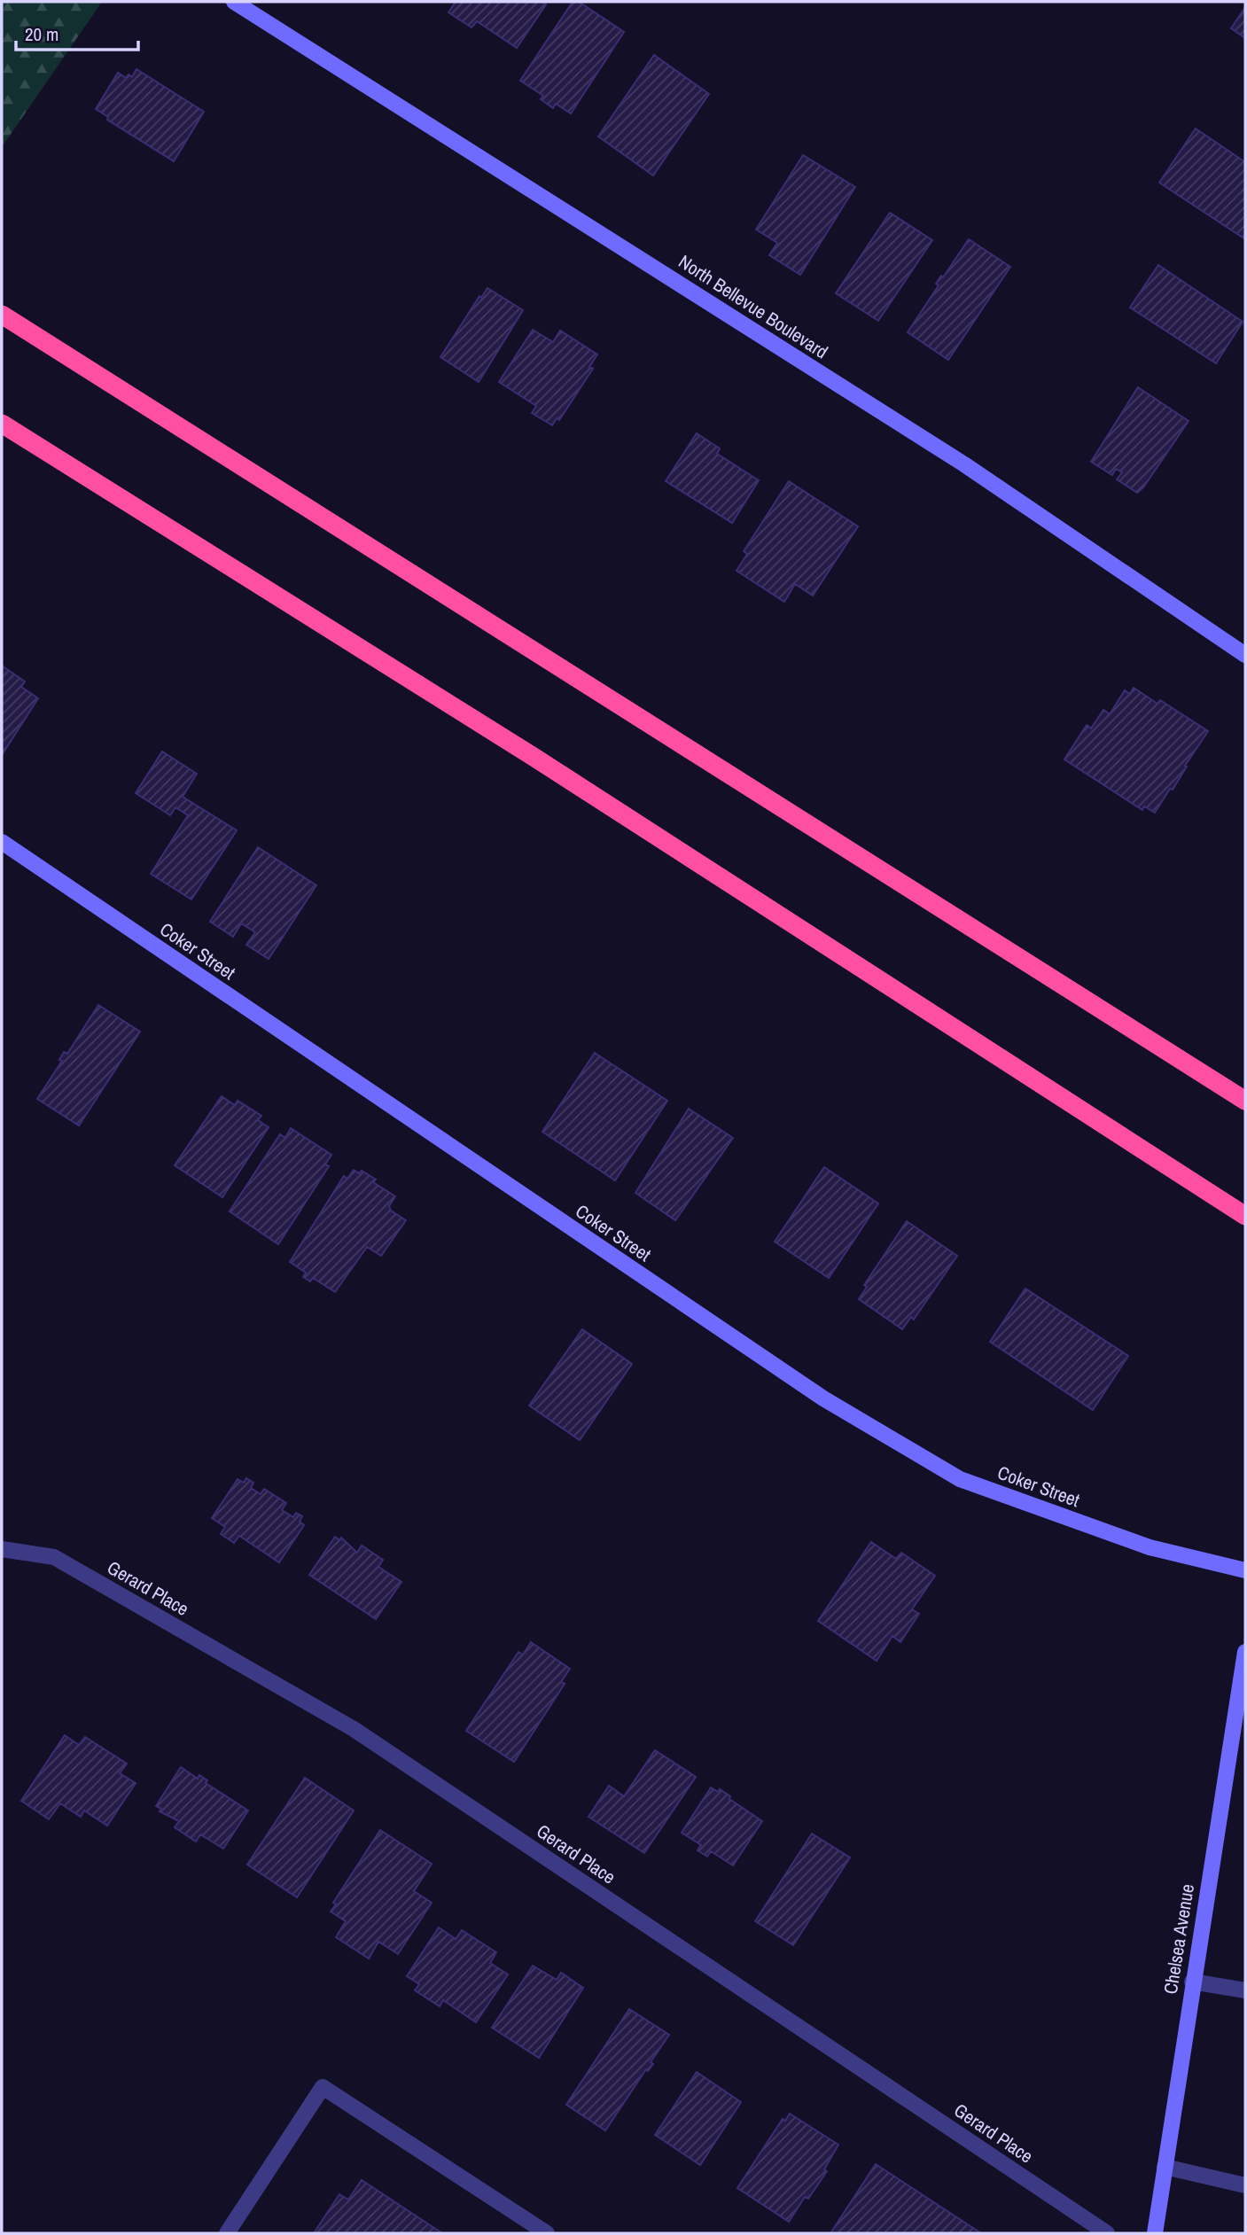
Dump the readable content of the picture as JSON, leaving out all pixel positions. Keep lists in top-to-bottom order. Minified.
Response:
{"streets":{"main road":["North Bellevue Boulevard","Coker Street","Chelsea Avenue"],"street":["Gerard Place"]},"scale_bar":"20 m"}
